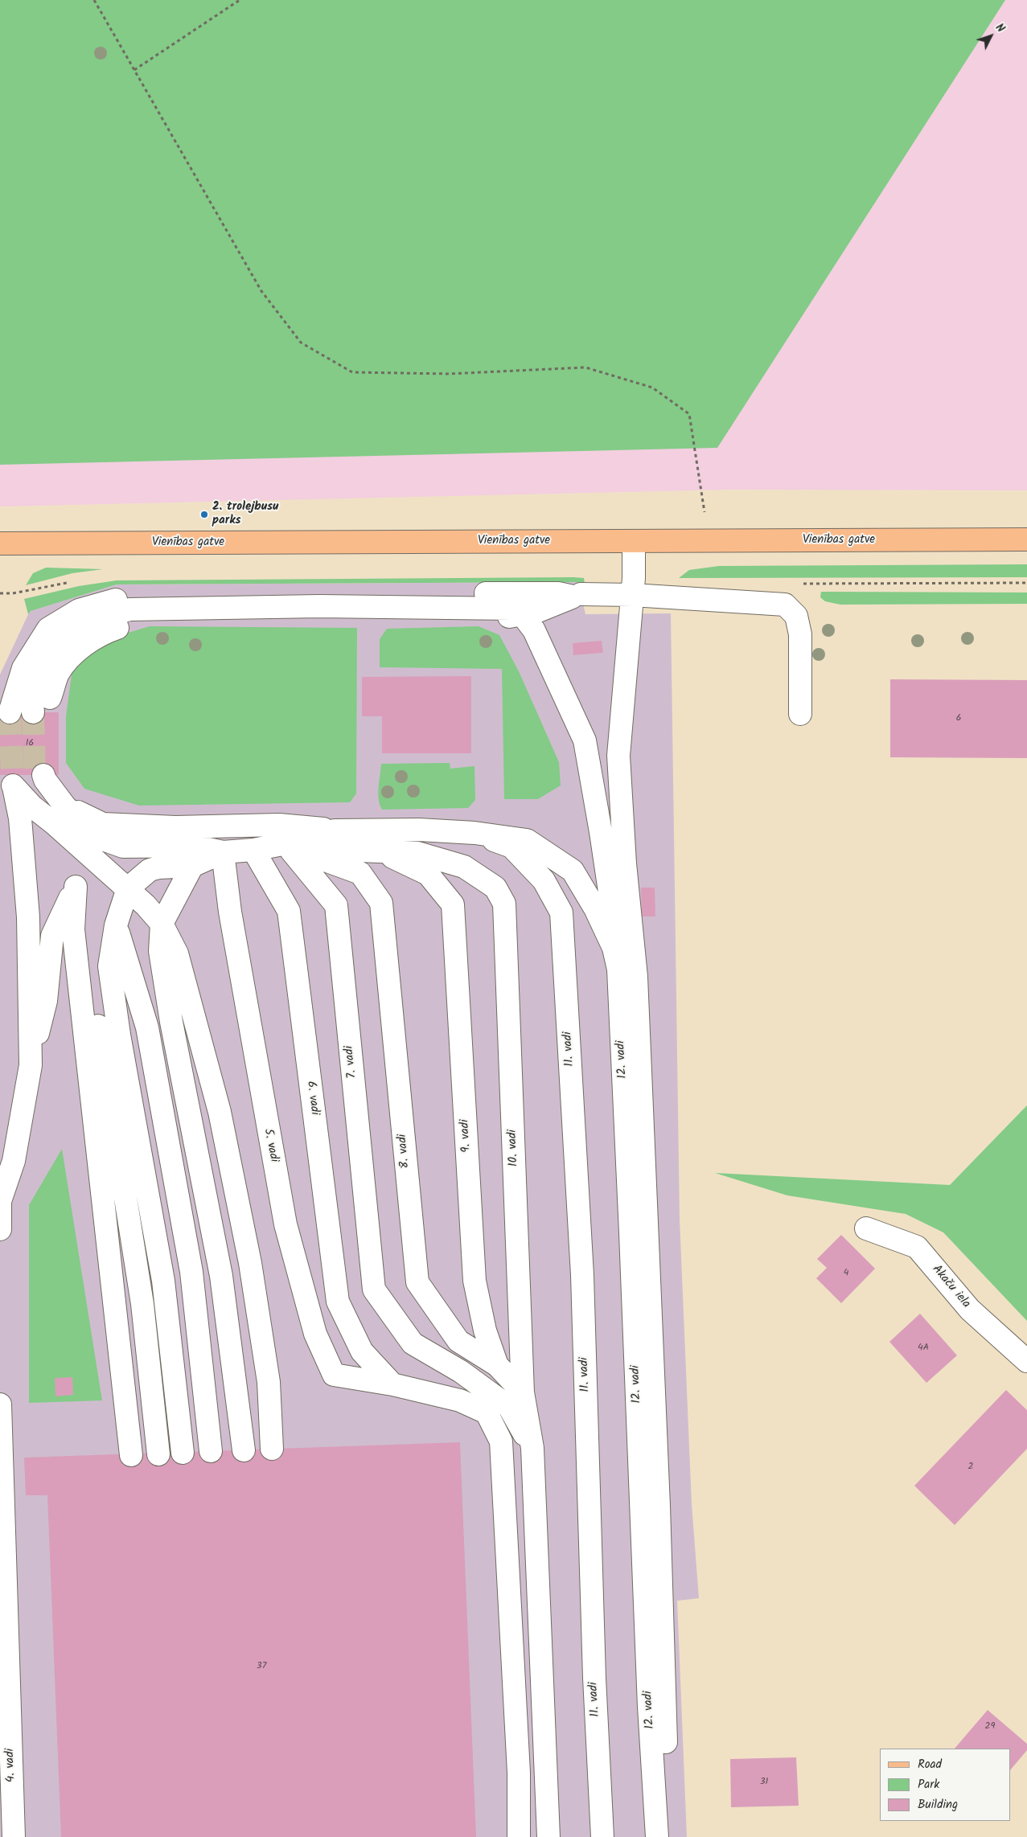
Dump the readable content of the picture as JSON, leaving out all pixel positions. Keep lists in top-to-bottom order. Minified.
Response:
{"streets":{"main road":["Vienības gatve"],"street":["11. vadi","12. vadi","7. vadi","6. vadi","9. vadi","5. vadi","10. vadi","8. vadi","Akaču iela","4. vadi"]},"crossings":[["7. vadi","10. vadi"],["7. vadi","8. vadi"],["6. vadi","5. vadi"],["9. vadi","10. vadi"],["9. vadi","8. vadi"]],"places":["2. trolejbusu parks"],"house_numbers":["6","16","4","4A","2","37","29","31"],"legend":["Road","Park","Building"],"north":"top right"}
